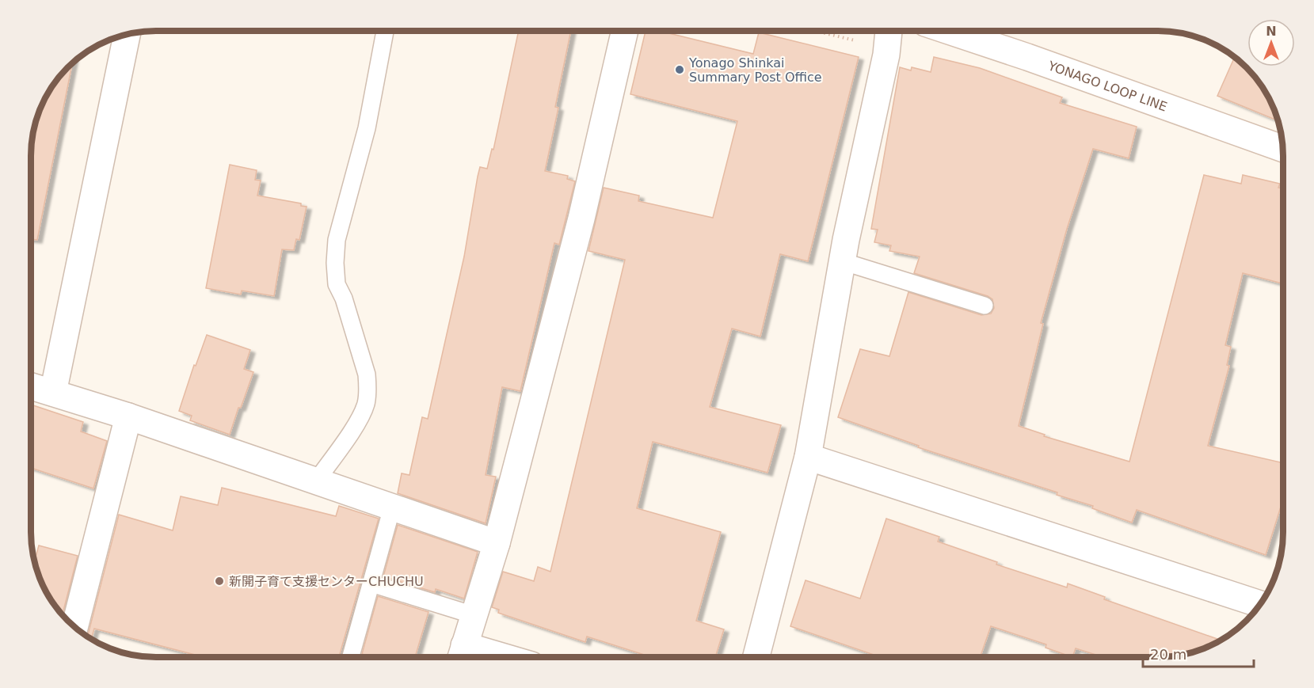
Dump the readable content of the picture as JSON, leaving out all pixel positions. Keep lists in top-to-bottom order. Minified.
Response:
{"streets":{"street":["YONAGO LOOP LINE"]},"places":["Yonago Shinkai Summary Post Office","新開子育て支援センターCHUCHU"],"scale_bar":"20 m","north":"top"}
